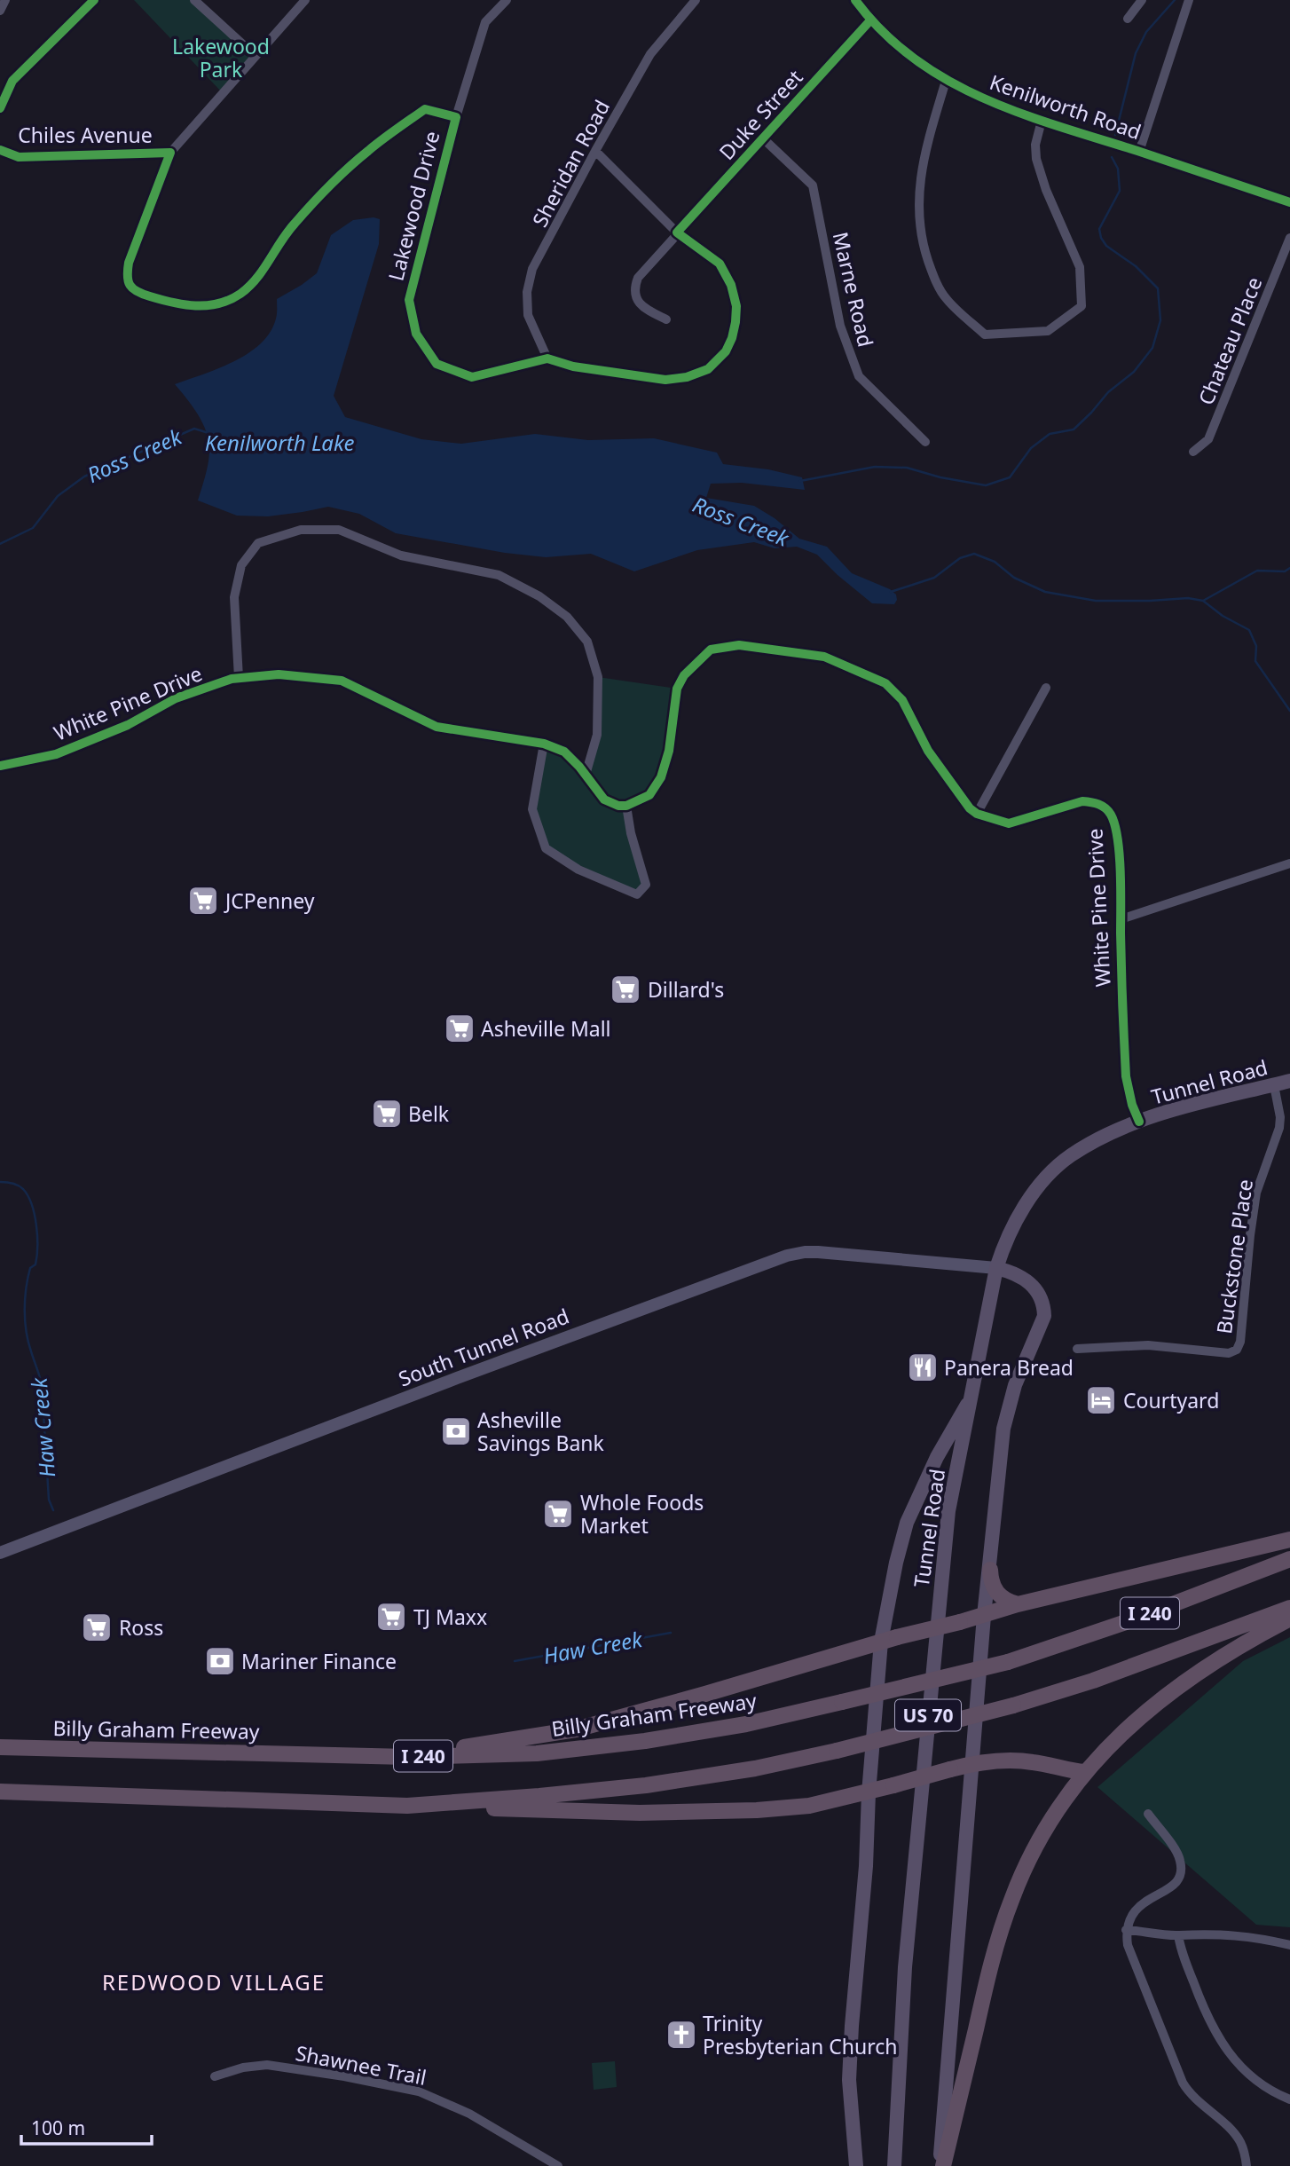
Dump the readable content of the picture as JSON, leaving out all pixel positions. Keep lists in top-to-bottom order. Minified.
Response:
{"streets":{"highway":["I 240","Billy Graham Freeway"],"main road":["Tunnel Road","South Tunnel Road","US 70"],"street":["Kenilworth Road","Duke Street","Chiles Avenue","Sheridan Road","Lakewood Drive","Marne Road","Chateau Place","White Pine Drive","Buckstone Place","Shawnee Trail"]},"crossings":[["Kenilworth Road","Duke Street"],["Duke Street","Marne Road"],["Chiles Avenue","Lakewood Drive"],["Sheridan Road","Lakewood Drive"],["White Pine Drive","Tunnel Road"],["Tunnel Road","Buckstone Place"],["Tunnel Road","South Tunnel Road"]],"districts":["REDWOOD VILLAGE"],"water":["Kenilworth Lake","Ross Creek","Haw Creek"],"parks":["Lakewood Park"],"places":{"supermarket":["JCPenney","Dillard's","Asheville Mall","Belk","Whole Foods Market","TJ Maxx","Ross"],"restaurant":["Panera Bread"],"hotel":["Courtyard"],"bank":["Asheville Savings Bank","Mariner Finance"],"church":["Trinity Presbyterian Church"]},"scale_bar":"100 m"}
